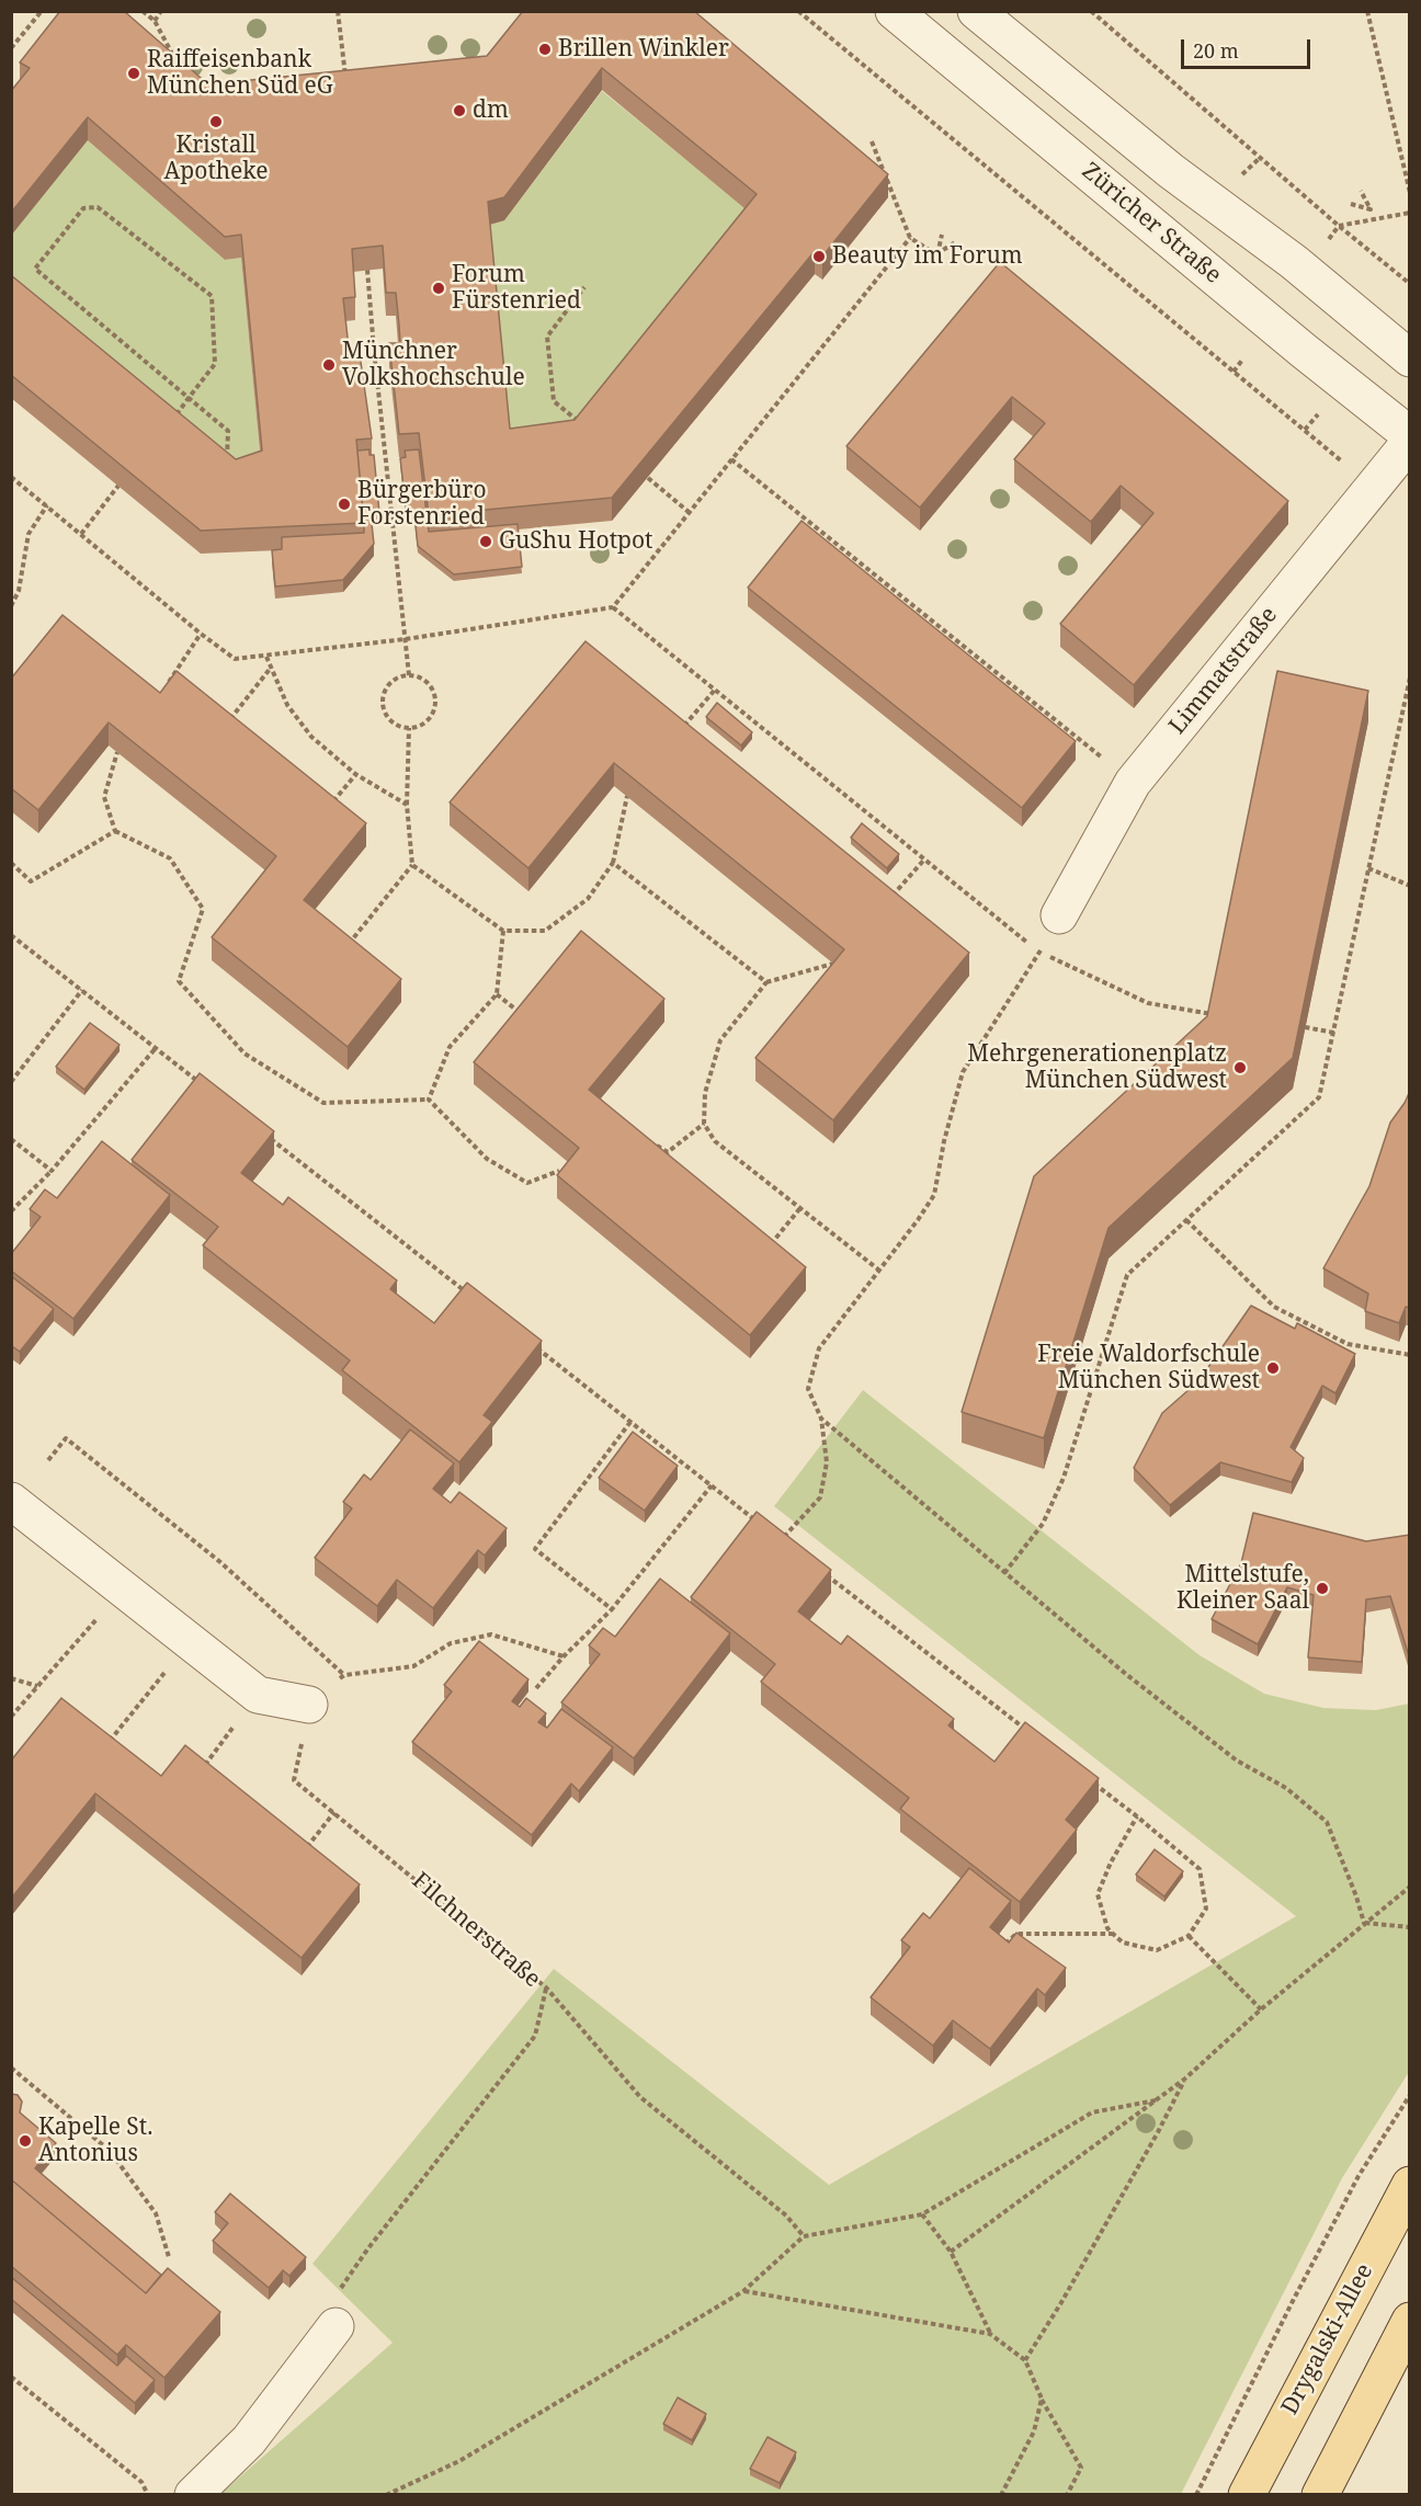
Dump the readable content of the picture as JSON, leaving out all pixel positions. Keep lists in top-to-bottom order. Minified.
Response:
{"streets":{"main road":["Drygalski-Allee"],"street":["Züricher Straße","Limmatstraße"],"path":["Filchnerstraße"]},"places":["Brillen Winkler","Raiffeisenbank München Süd eG","dm","Kristall Apotheke","Beauty im Forum","Forum Fürstenried","Münchner Volkshochschule","Bürgerbüro Forstenried","GuShu Hotpot","Mehrgenerationenplatz München Südwest","Freie Waldorfschule München Südwest","Mittelstufe, Kleiner Saal","Kapelle St. Antonius"],"scale_bar":"20 m"}
